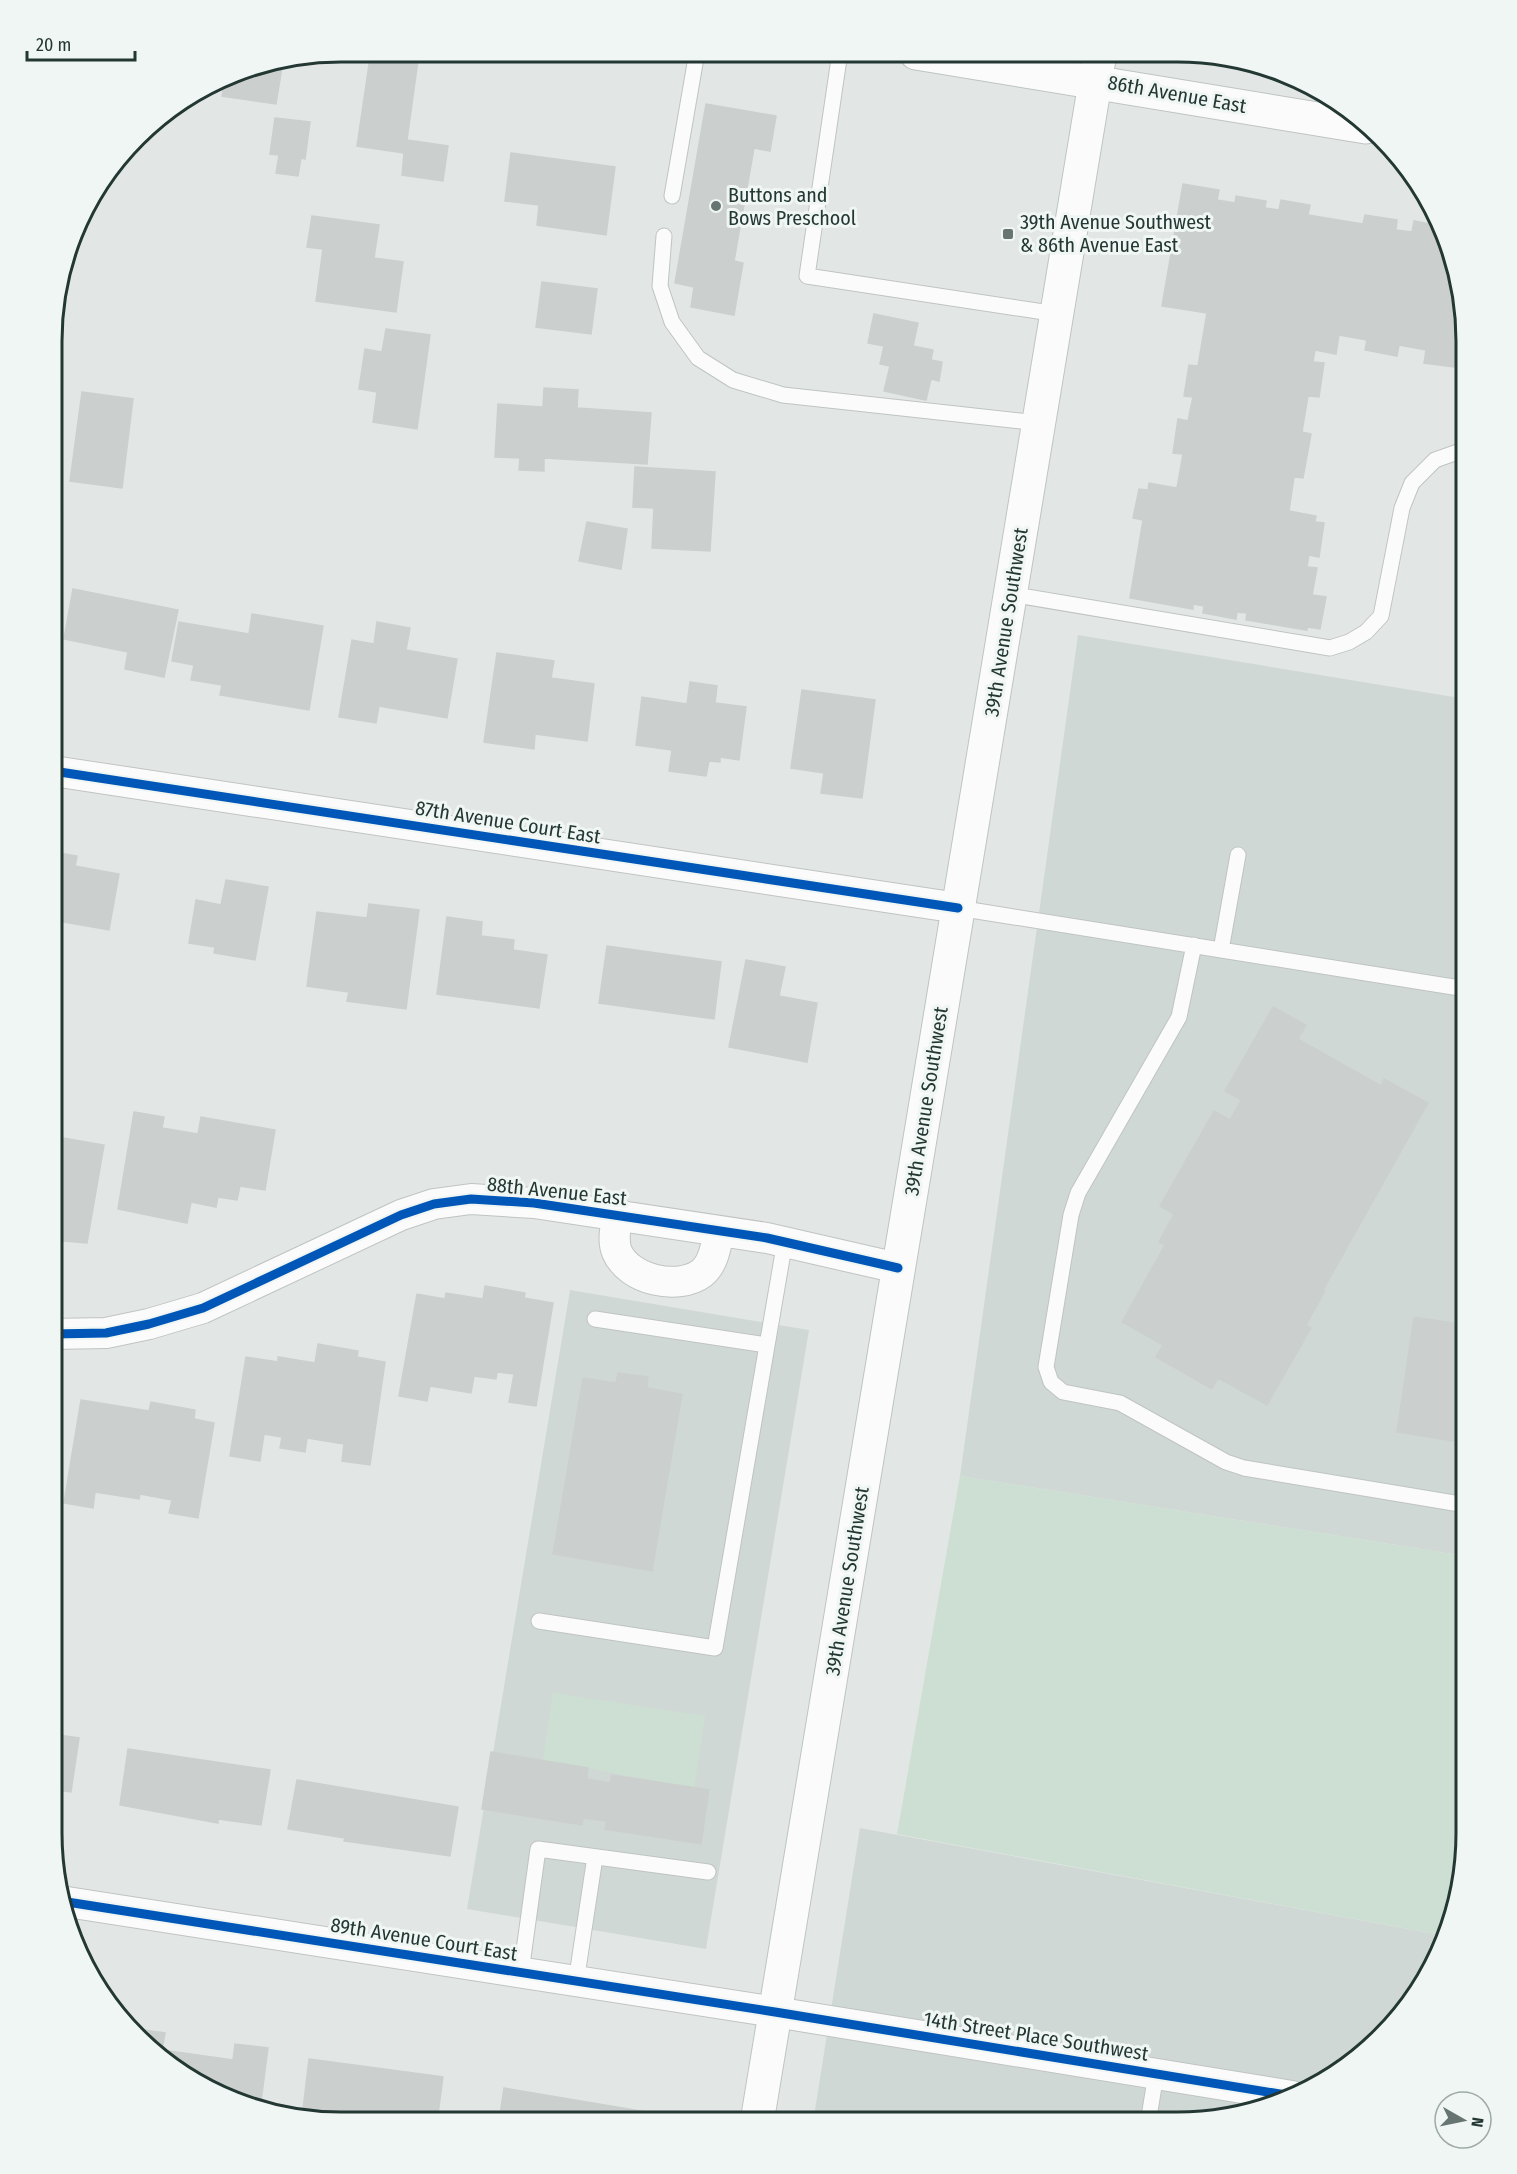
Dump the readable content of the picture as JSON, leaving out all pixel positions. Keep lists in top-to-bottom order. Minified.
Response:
{"streets":{"main road":["86th Avenue East","39th Avenue Southwest"],"street":["87th Avenue Court East","88th Avenue East","89th Avenue Court East","14th Street Place Southwest"]},"crossings":[["86th Avenue East","39th Avenue Southwest"],["39th Avenue Southwest","87th Avenue Court East"],["39th Avenue Southwest","88th Avenue East"],["39th Avenue Southwest","89th Avenue Court East"],["39th Avenue Southwest","14th Street Place Southwest"],["89th Avenue Court East","14th Street Place Southwest"]],"places":{"other":["Buttons and Bows Preschool"],"transit":["39th Avenue Southwest & 86th Avenue East"]},"scale_bar":"20 m","north":"right"}
